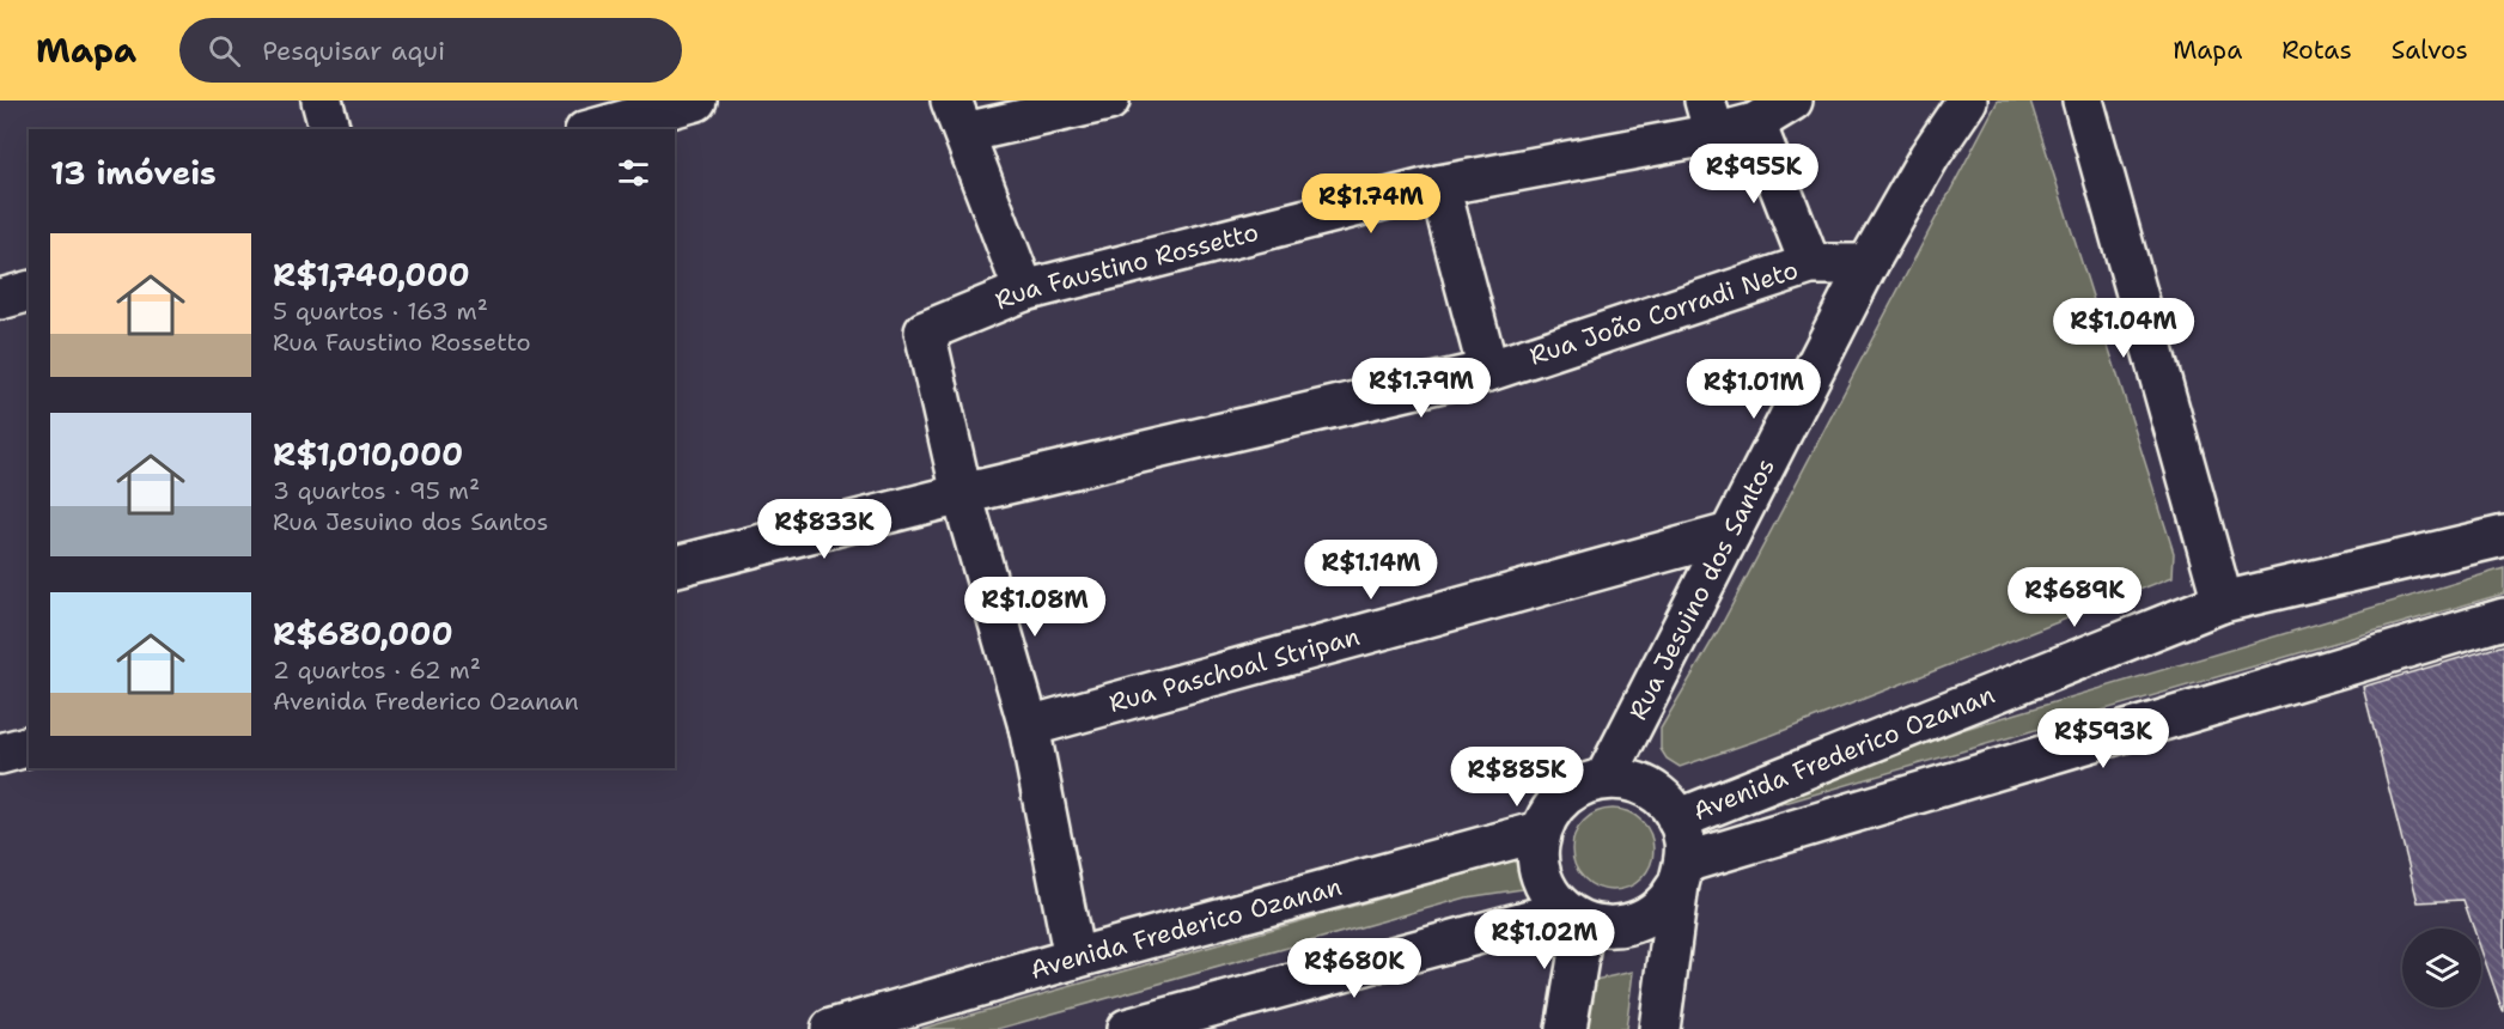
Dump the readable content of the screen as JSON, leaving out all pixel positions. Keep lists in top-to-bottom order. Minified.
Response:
{"streets":{"street":["Rua Faustino Rossetto","Rua João Corradi Neto","Rua Jesuino dos Santos","Rua Paschoal Stripan","Avenida Frederico Ozanan"]},"crossings":[["Rua Faustino Rossetto","Rua João Corradi Neto"],["Rua João Corradi Neto","Rua Jesuino dos Santos"],["Rua Jesuino dos Santos","Rua Paschoal Stripan"],["Rua Jesuino dos Santos","Avenida Frederico Ozanan"]],"page":{"header":"Mapa","search":"Pesquisar aqui","nav":["Mapa","Rotas","Salvos"],"heading":"13 imóveis","price":["R$955K","R$1.74M","R$1.04M","R$1.79M","R$1.01M","R$833K","R$1.14M","R$689K","R$1.08M","R$593K","R$885K","R$1.02M","R$680K"],"list":[{"name":"R$1,740,000","note":"5 quartos · 163 m² · Rua Faustino Rossetto"},{"name":"R$1,010,000","note":"3 quartos · 95 m² · Rua Jesuino dos Santos"},{"name":"R$680,000","note":"2 quartos · 62 m² · Avenida Frederico Ozanan"}]}}
